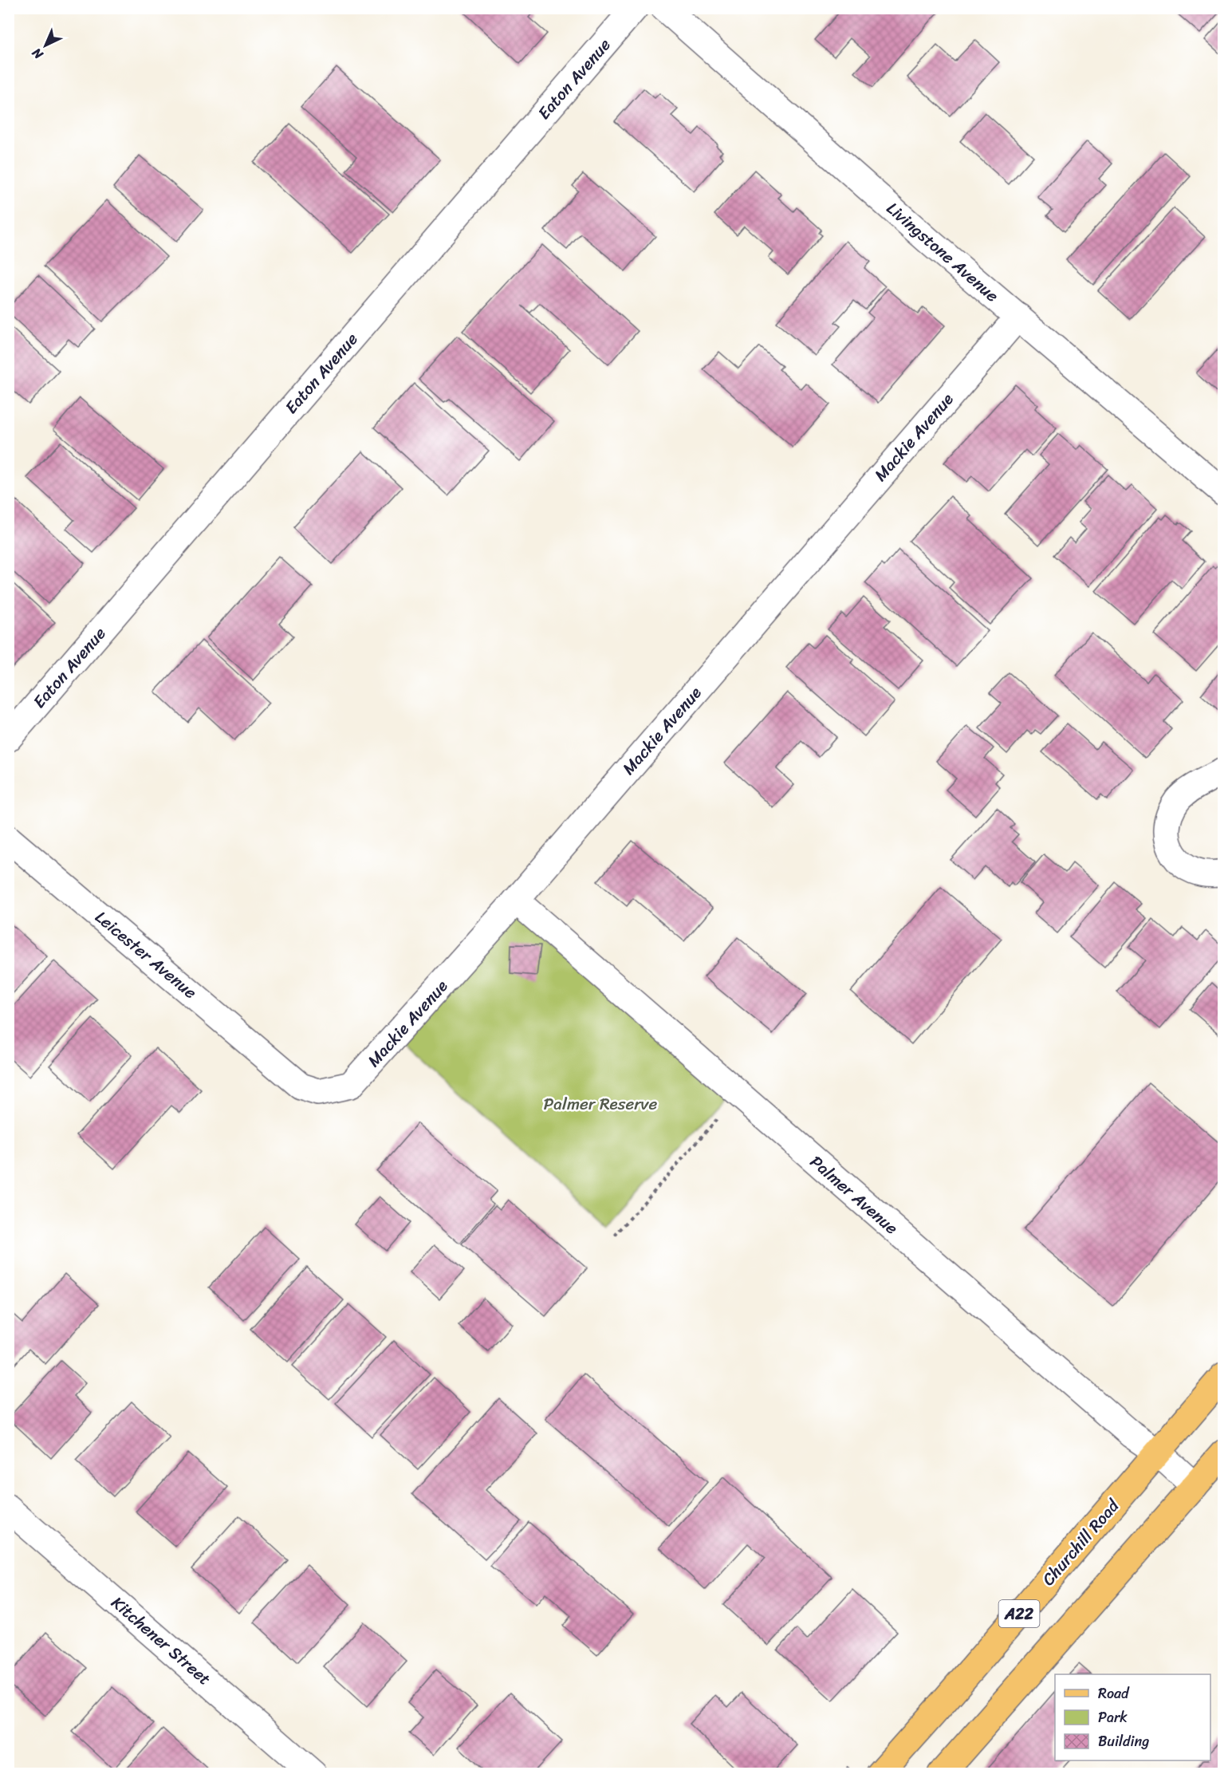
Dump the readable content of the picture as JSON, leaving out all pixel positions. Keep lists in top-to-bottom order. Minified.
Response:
{"streets":{"main road":["Churchill Road","A22"],"street":["Eaton Avenue","Livingstone Avenue","Mackie Avenue","Leicester Avenue","Palmer Avenue","Kitchener Street"]},"crossings":[["Livingstone Avenue","Mackie Avenue"],["Mackie Avenue","Leicester Avenue"],["Mackie Avenue","Palmer Avenue"],["Palmer Avenue","Churchill Road"],["Palmer Avenue","A22"]],"parks":["Palmer Reserve"],"legend":["Road","Park","Building"],"north":"bottom left"}
